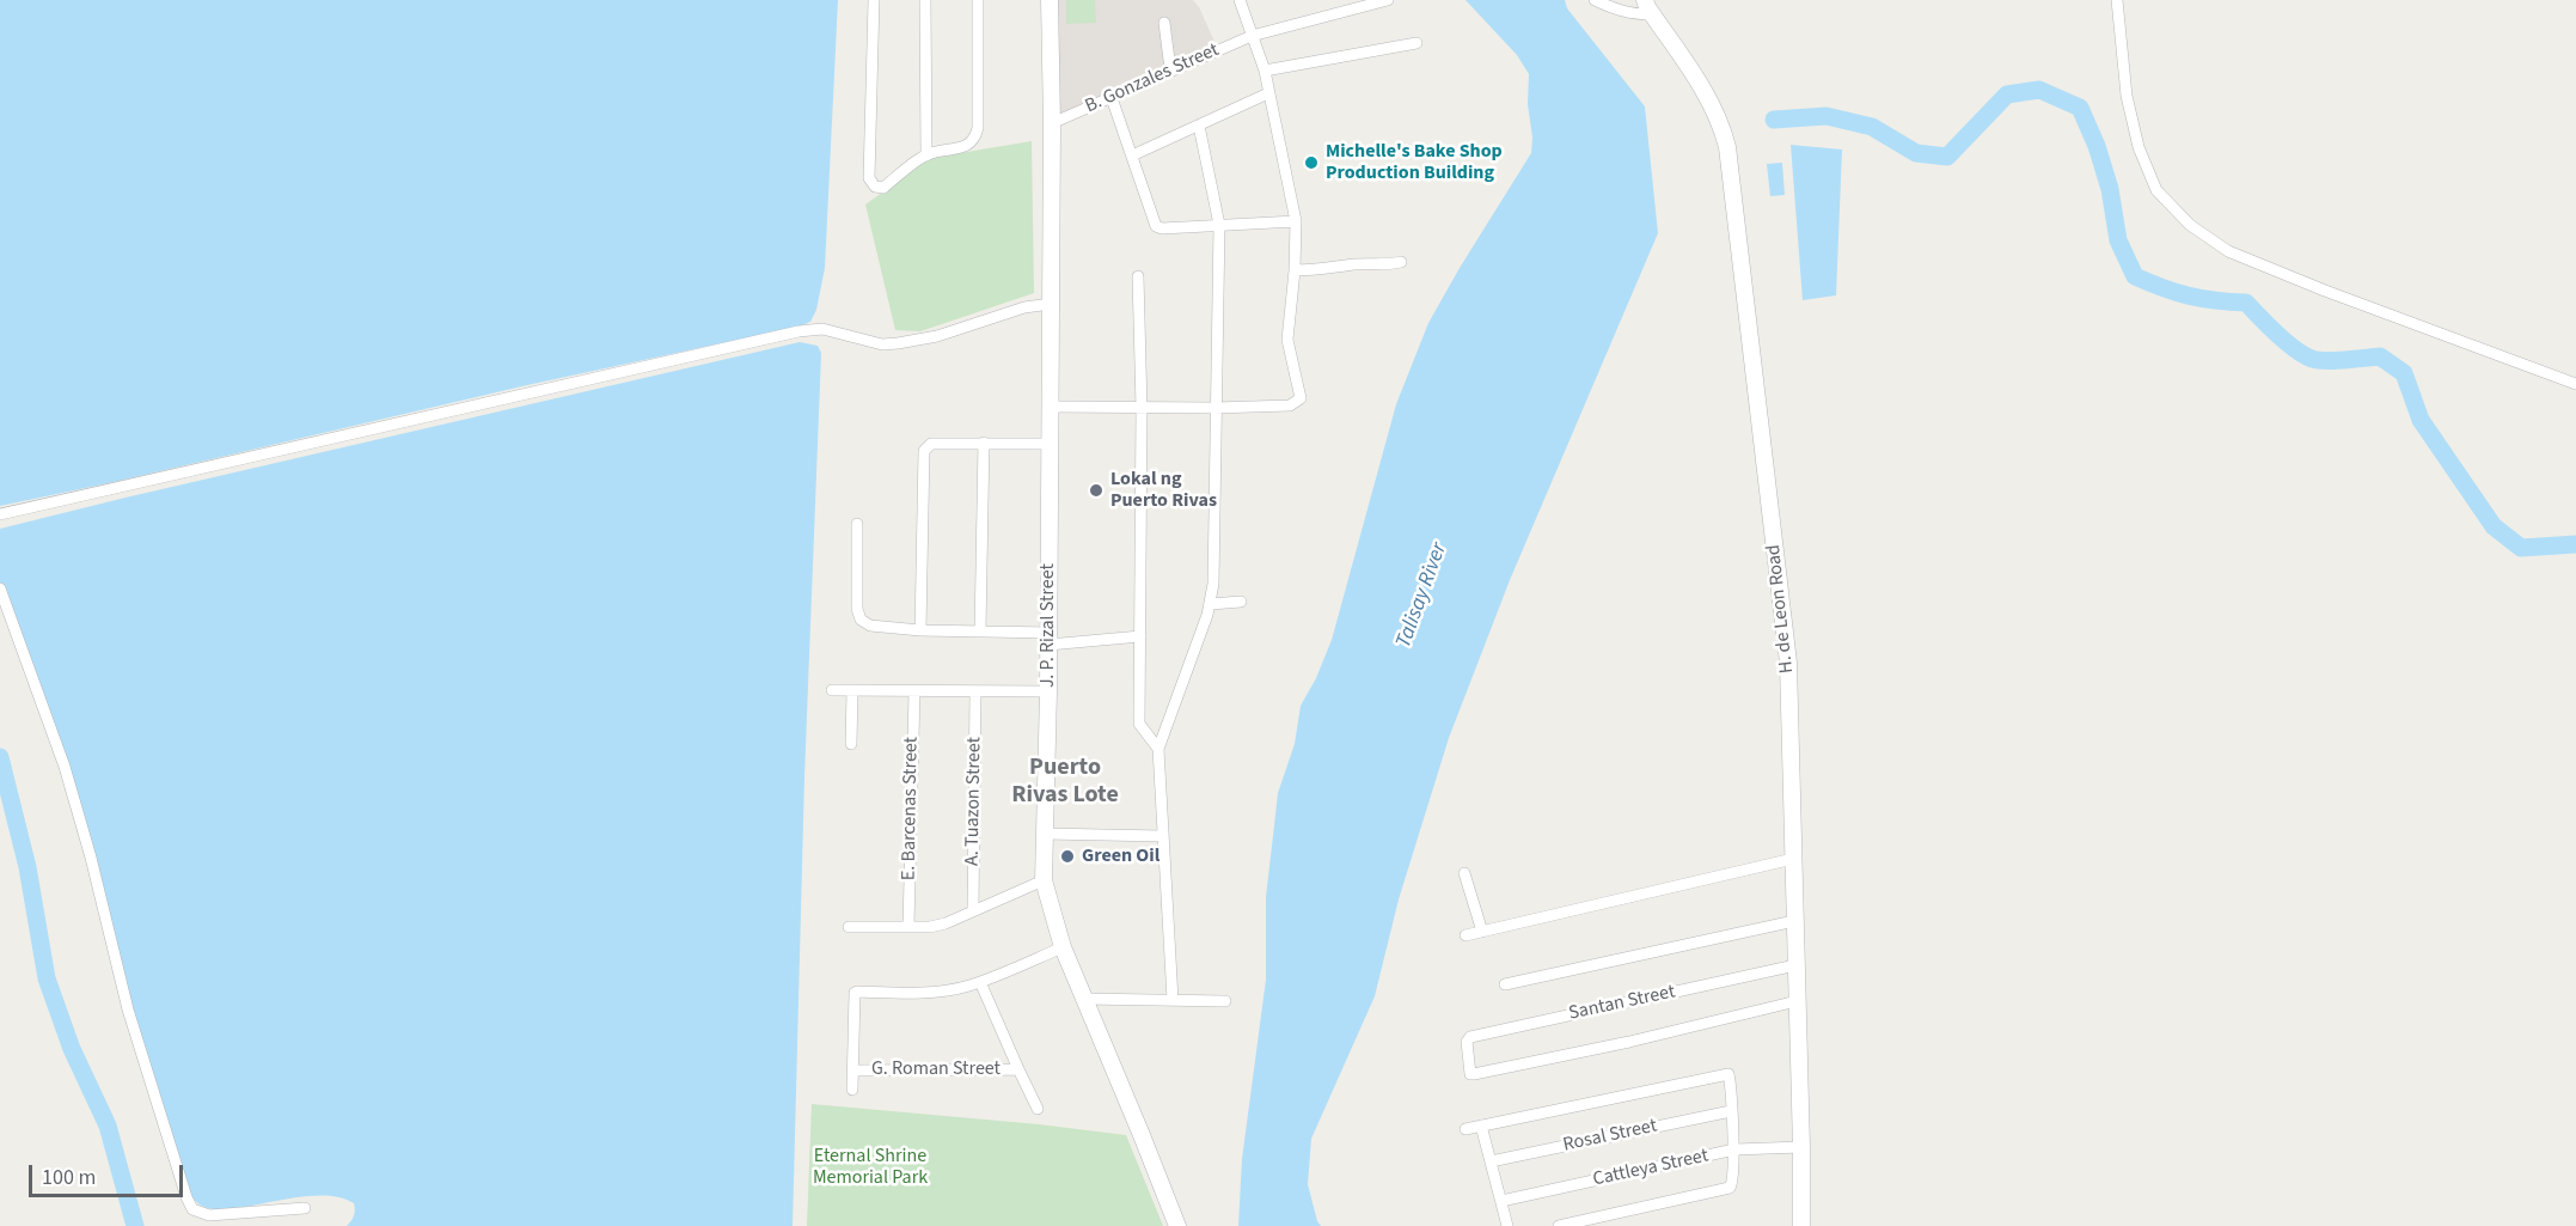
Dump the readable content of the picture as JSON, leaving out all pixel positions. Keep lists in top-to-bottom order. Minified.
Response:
{"streets":{"street":["B. Gonzales Street","H. de Leon Road","J. P. Rizal Street","A. Tuazon Street","E. Barcenas Street","Santan Street","G. Roman Street","Rosal Street","Cattleya Street"]},"crossings":[["B. Gonzales Street","J. P. Rizal Street"],["H. de Leon Road","Santan Street"],["H. de Leon Road","Cattleya Street"]],"districts":["Puerto Rivas Lote"],"water":["Talisay River"],"parks":["Eternal Shrine Memorial Park"],"places":["Michelle's Bake Shop Production Building","Lokal ng Puerto Rivas","Green Oil"],"scale_bar":"100 m"}
